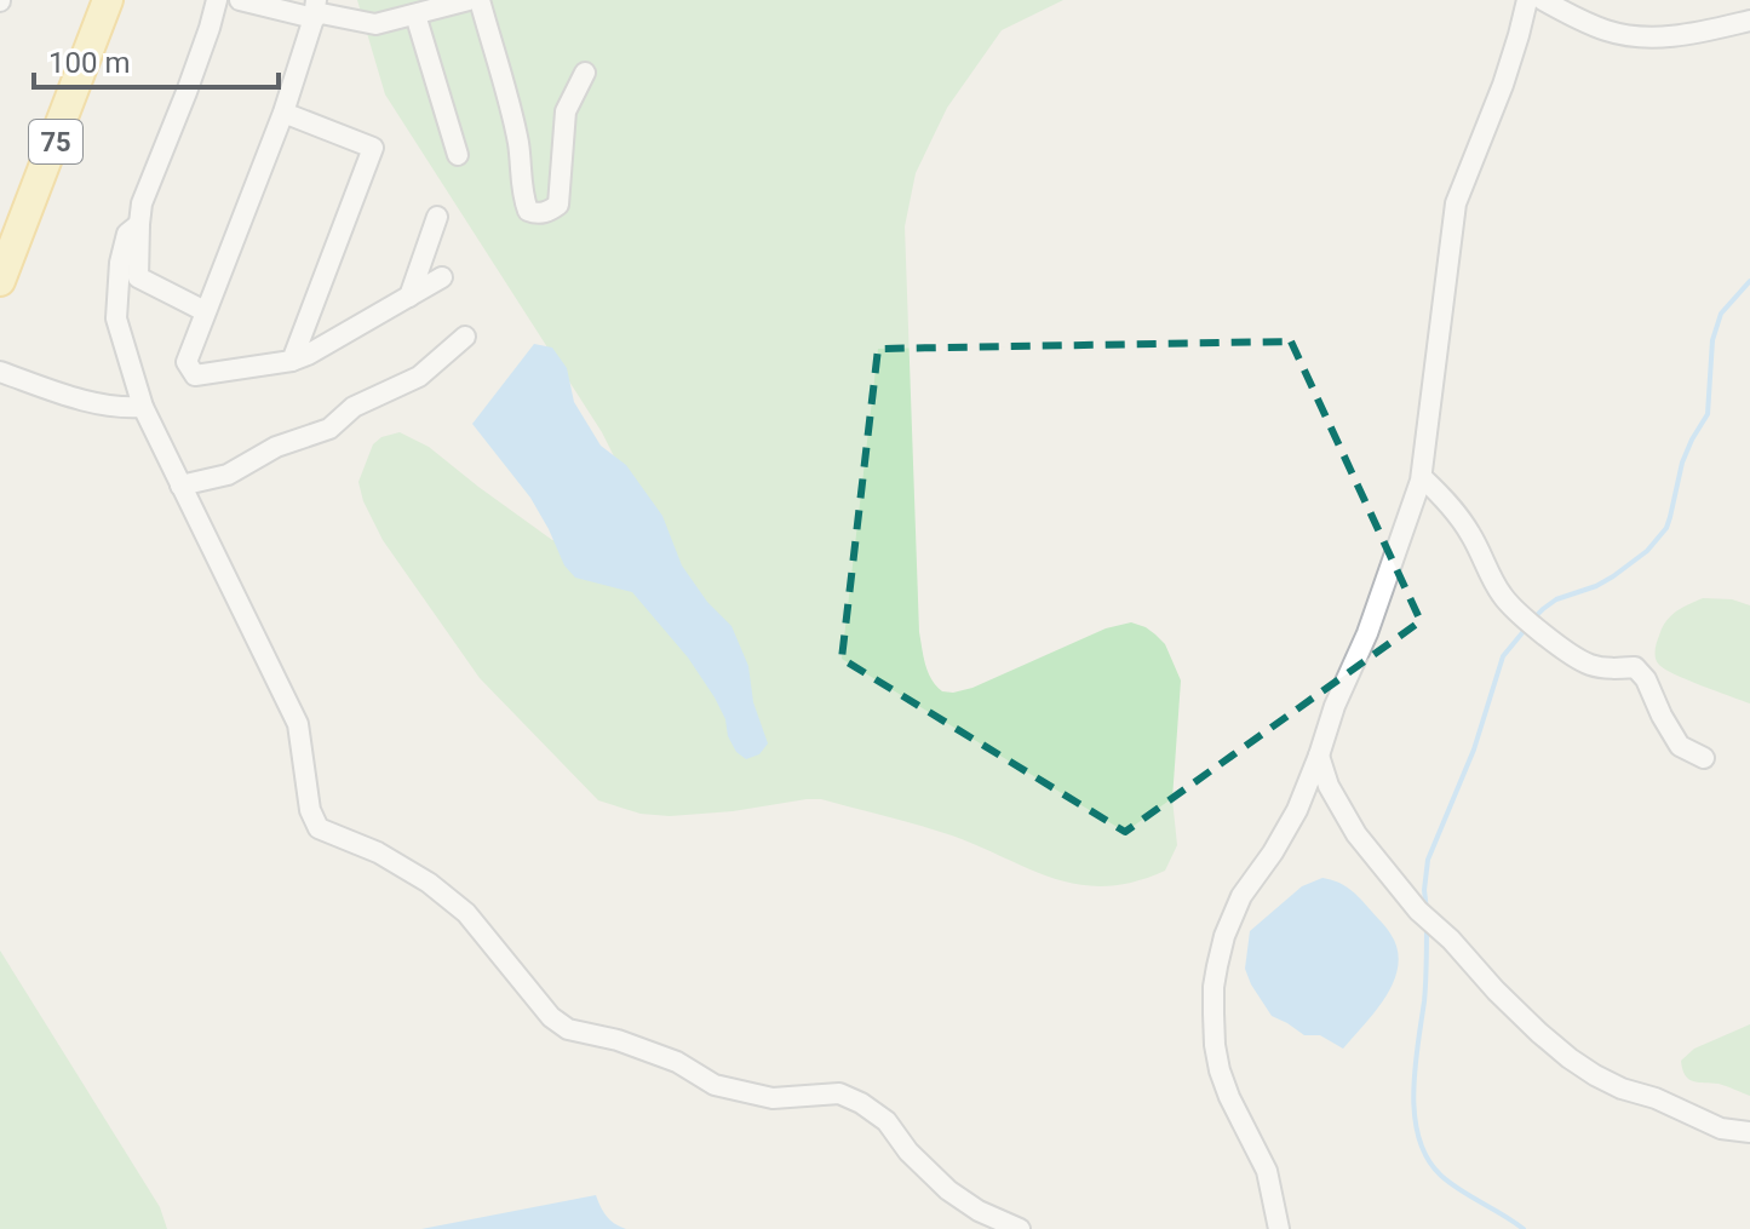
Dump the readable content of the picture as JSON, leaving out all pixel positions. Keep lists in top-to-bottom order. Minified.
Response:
{"streets":{"main road":["75"]},"scale_bar":"100 m"}
